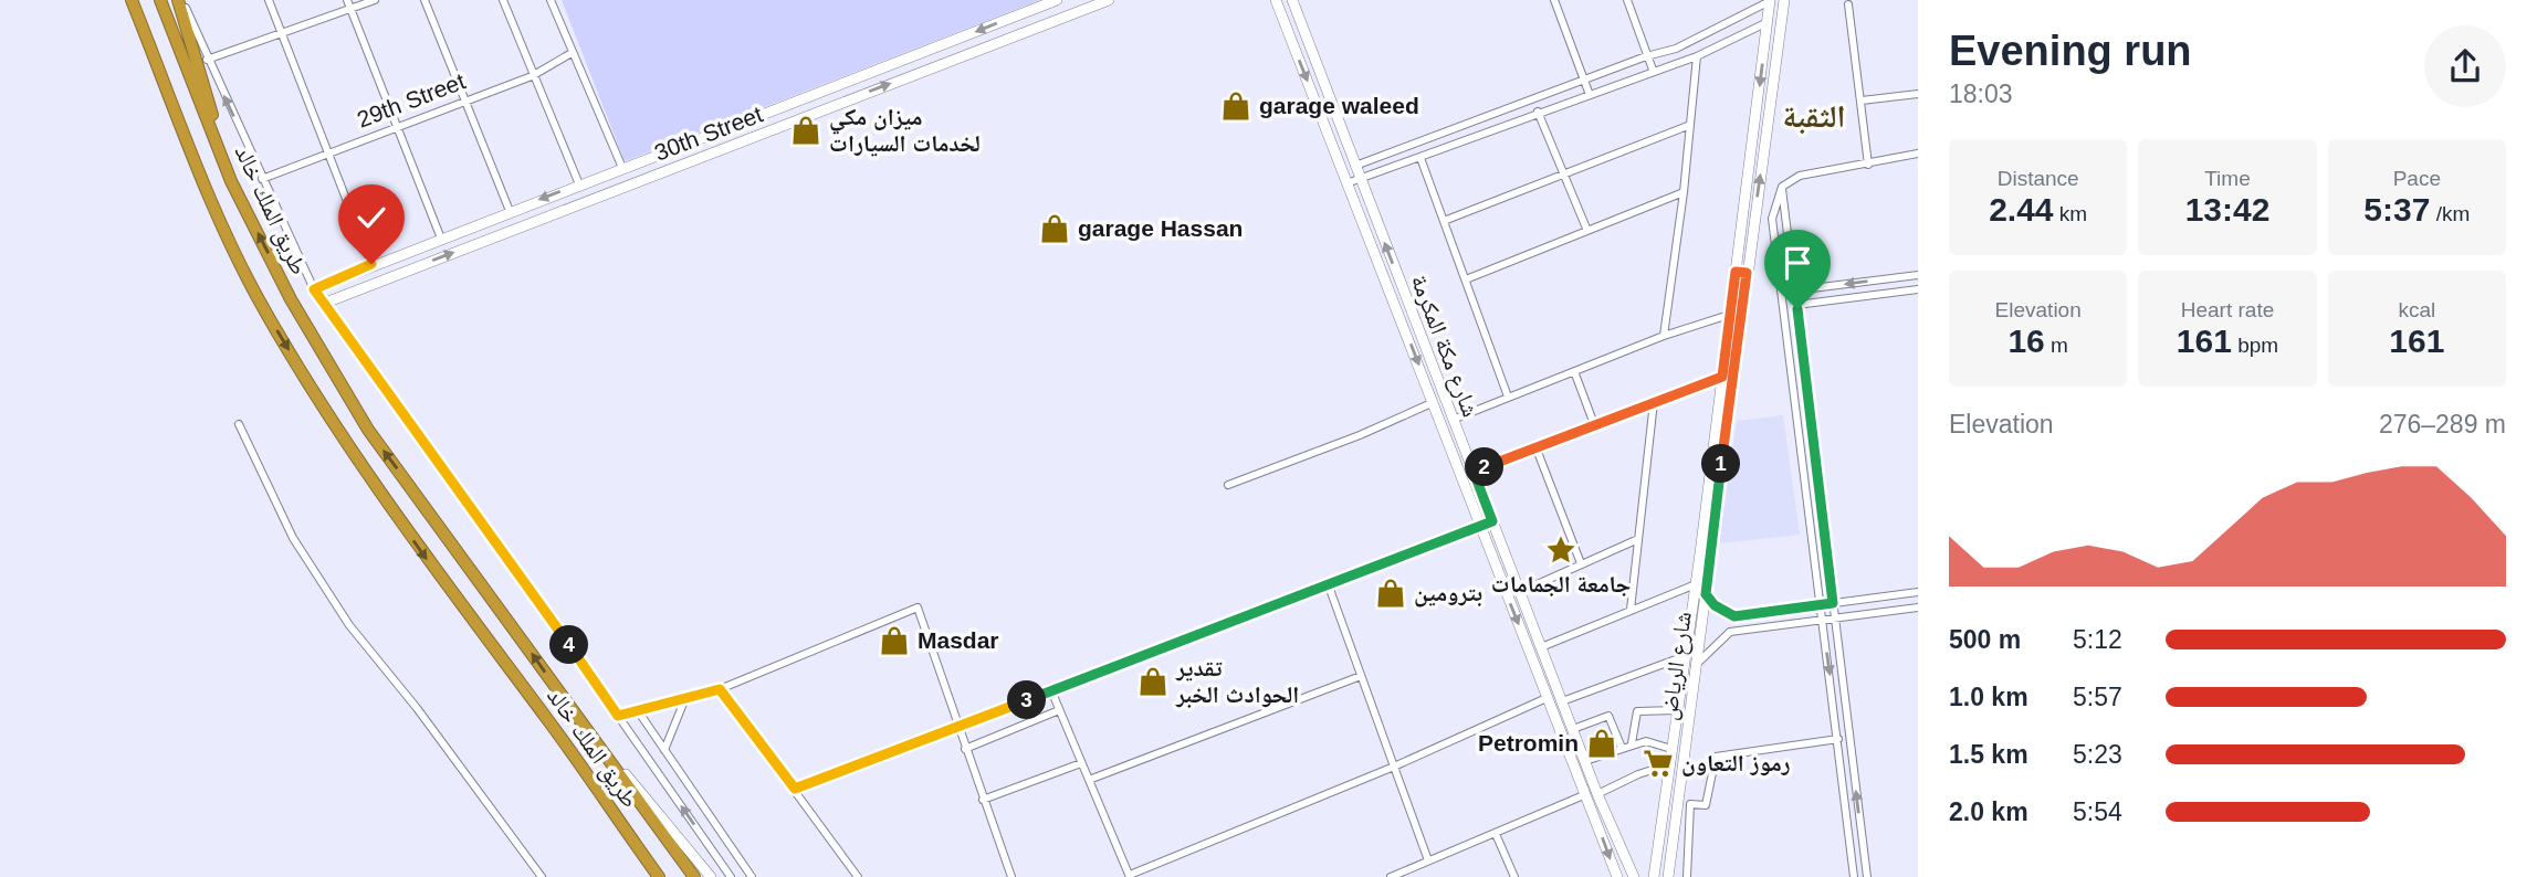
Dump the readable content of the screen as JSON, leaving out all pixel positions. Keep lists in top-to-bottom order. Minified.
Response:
{"streets":{"highway":["طريق الملك خالد"],"main road":["30th Street","شارع مكة المكرمة","شارع الرياض"],"street":["29th Street"]},"districts":["الثقبة"],"places":{"shop":["garage waleed","ميزان مكي لخدمات السيارات","garage Hassan","بترومين","Masdar","تقدير الحوادث الخبر","Petromin"],"place":["جامعة الجمامات"],"supermarket":["رموز التعاون"]},"page":{"heading":["Evening run","18:03"],"stats":[["Distance","2.44 km"],["Time","13:42"],["Pace","5:37 /km"],["Elevation","16 m"],["Heart rate","161 bpm"],["kcal","161"]],"chart":["Elevation","276–289 m"],"pins":["1","2","4","3"],"list":[{"name":"500 m","note":"5:12"},{"name":"1.0 km","note":"5:57"},{"name":"1.5 km","note":"5:23"},{"name":"2.0 km","note":"5:54"}]}}
